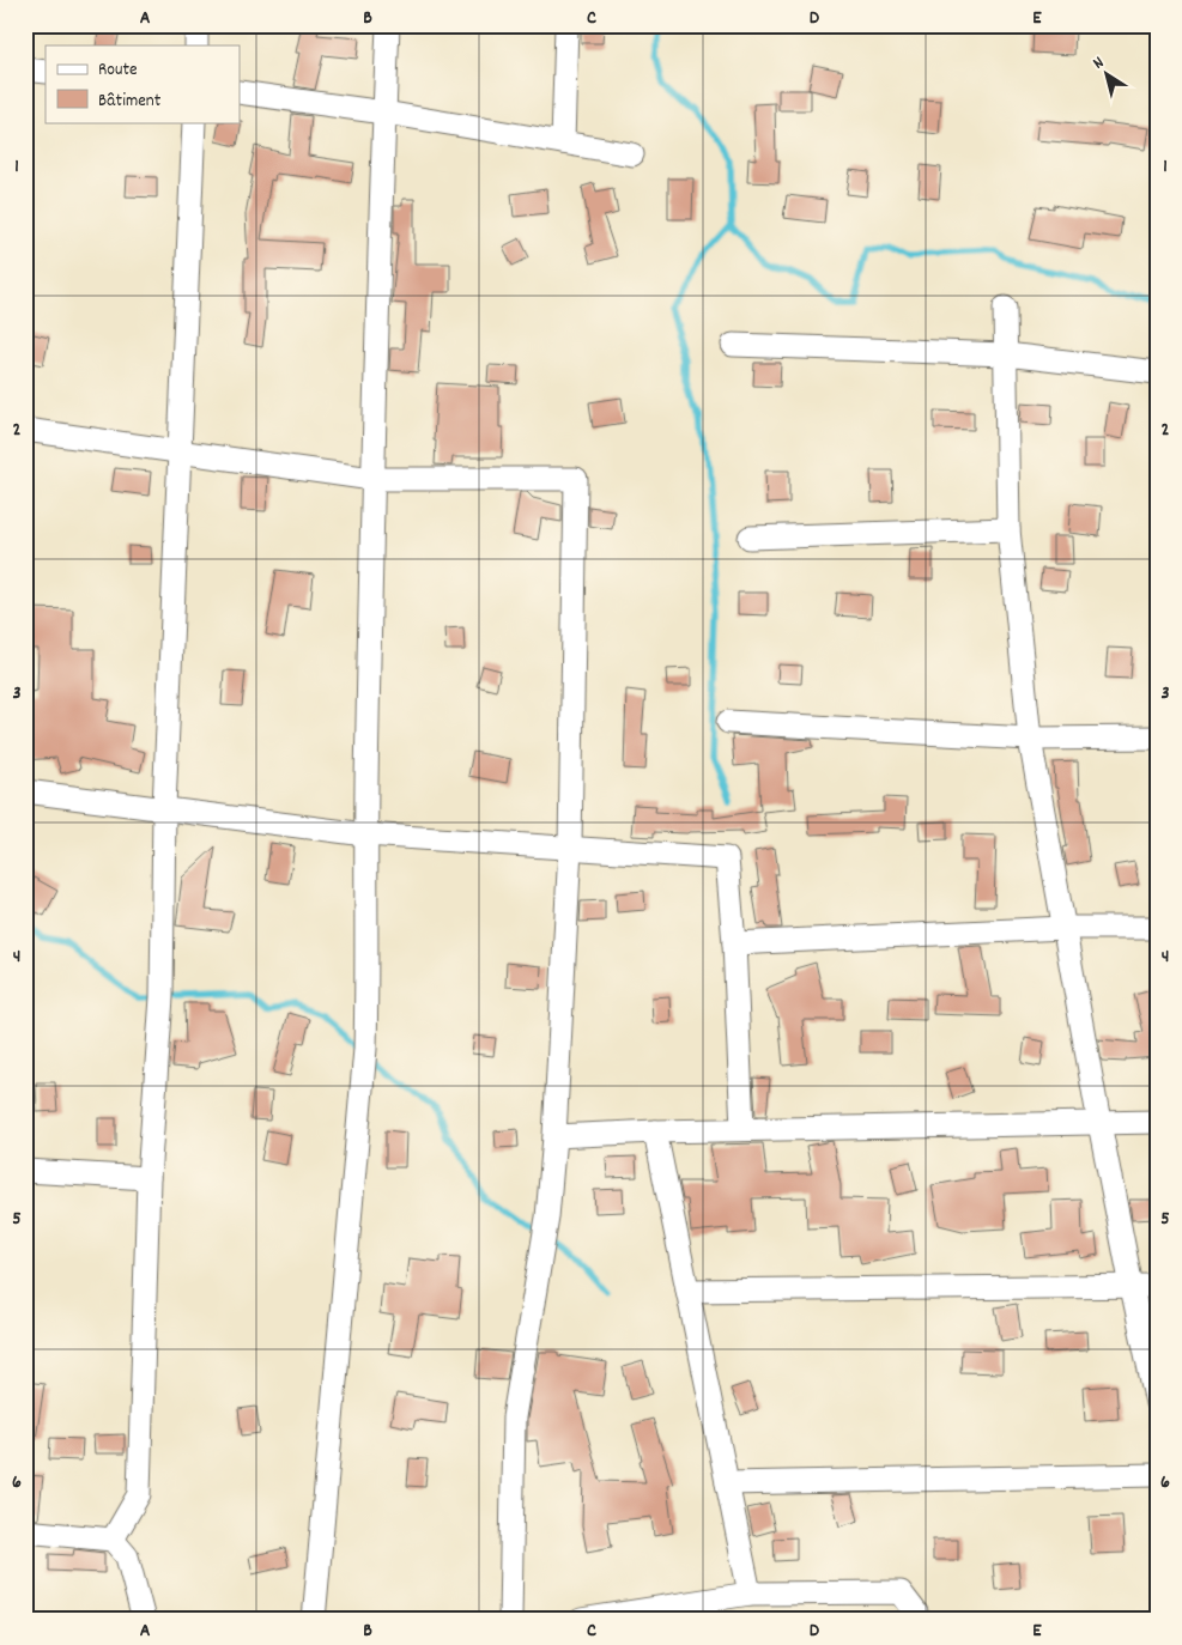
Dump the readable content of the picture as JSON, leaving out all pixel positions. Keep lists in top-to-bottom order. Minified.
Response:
{"legend":["Route","Bâtiment"],"north":"top left","grid":{"columns":["A","B","C","D","E"],"rows":["1","2","3","4","5","6"]}}
